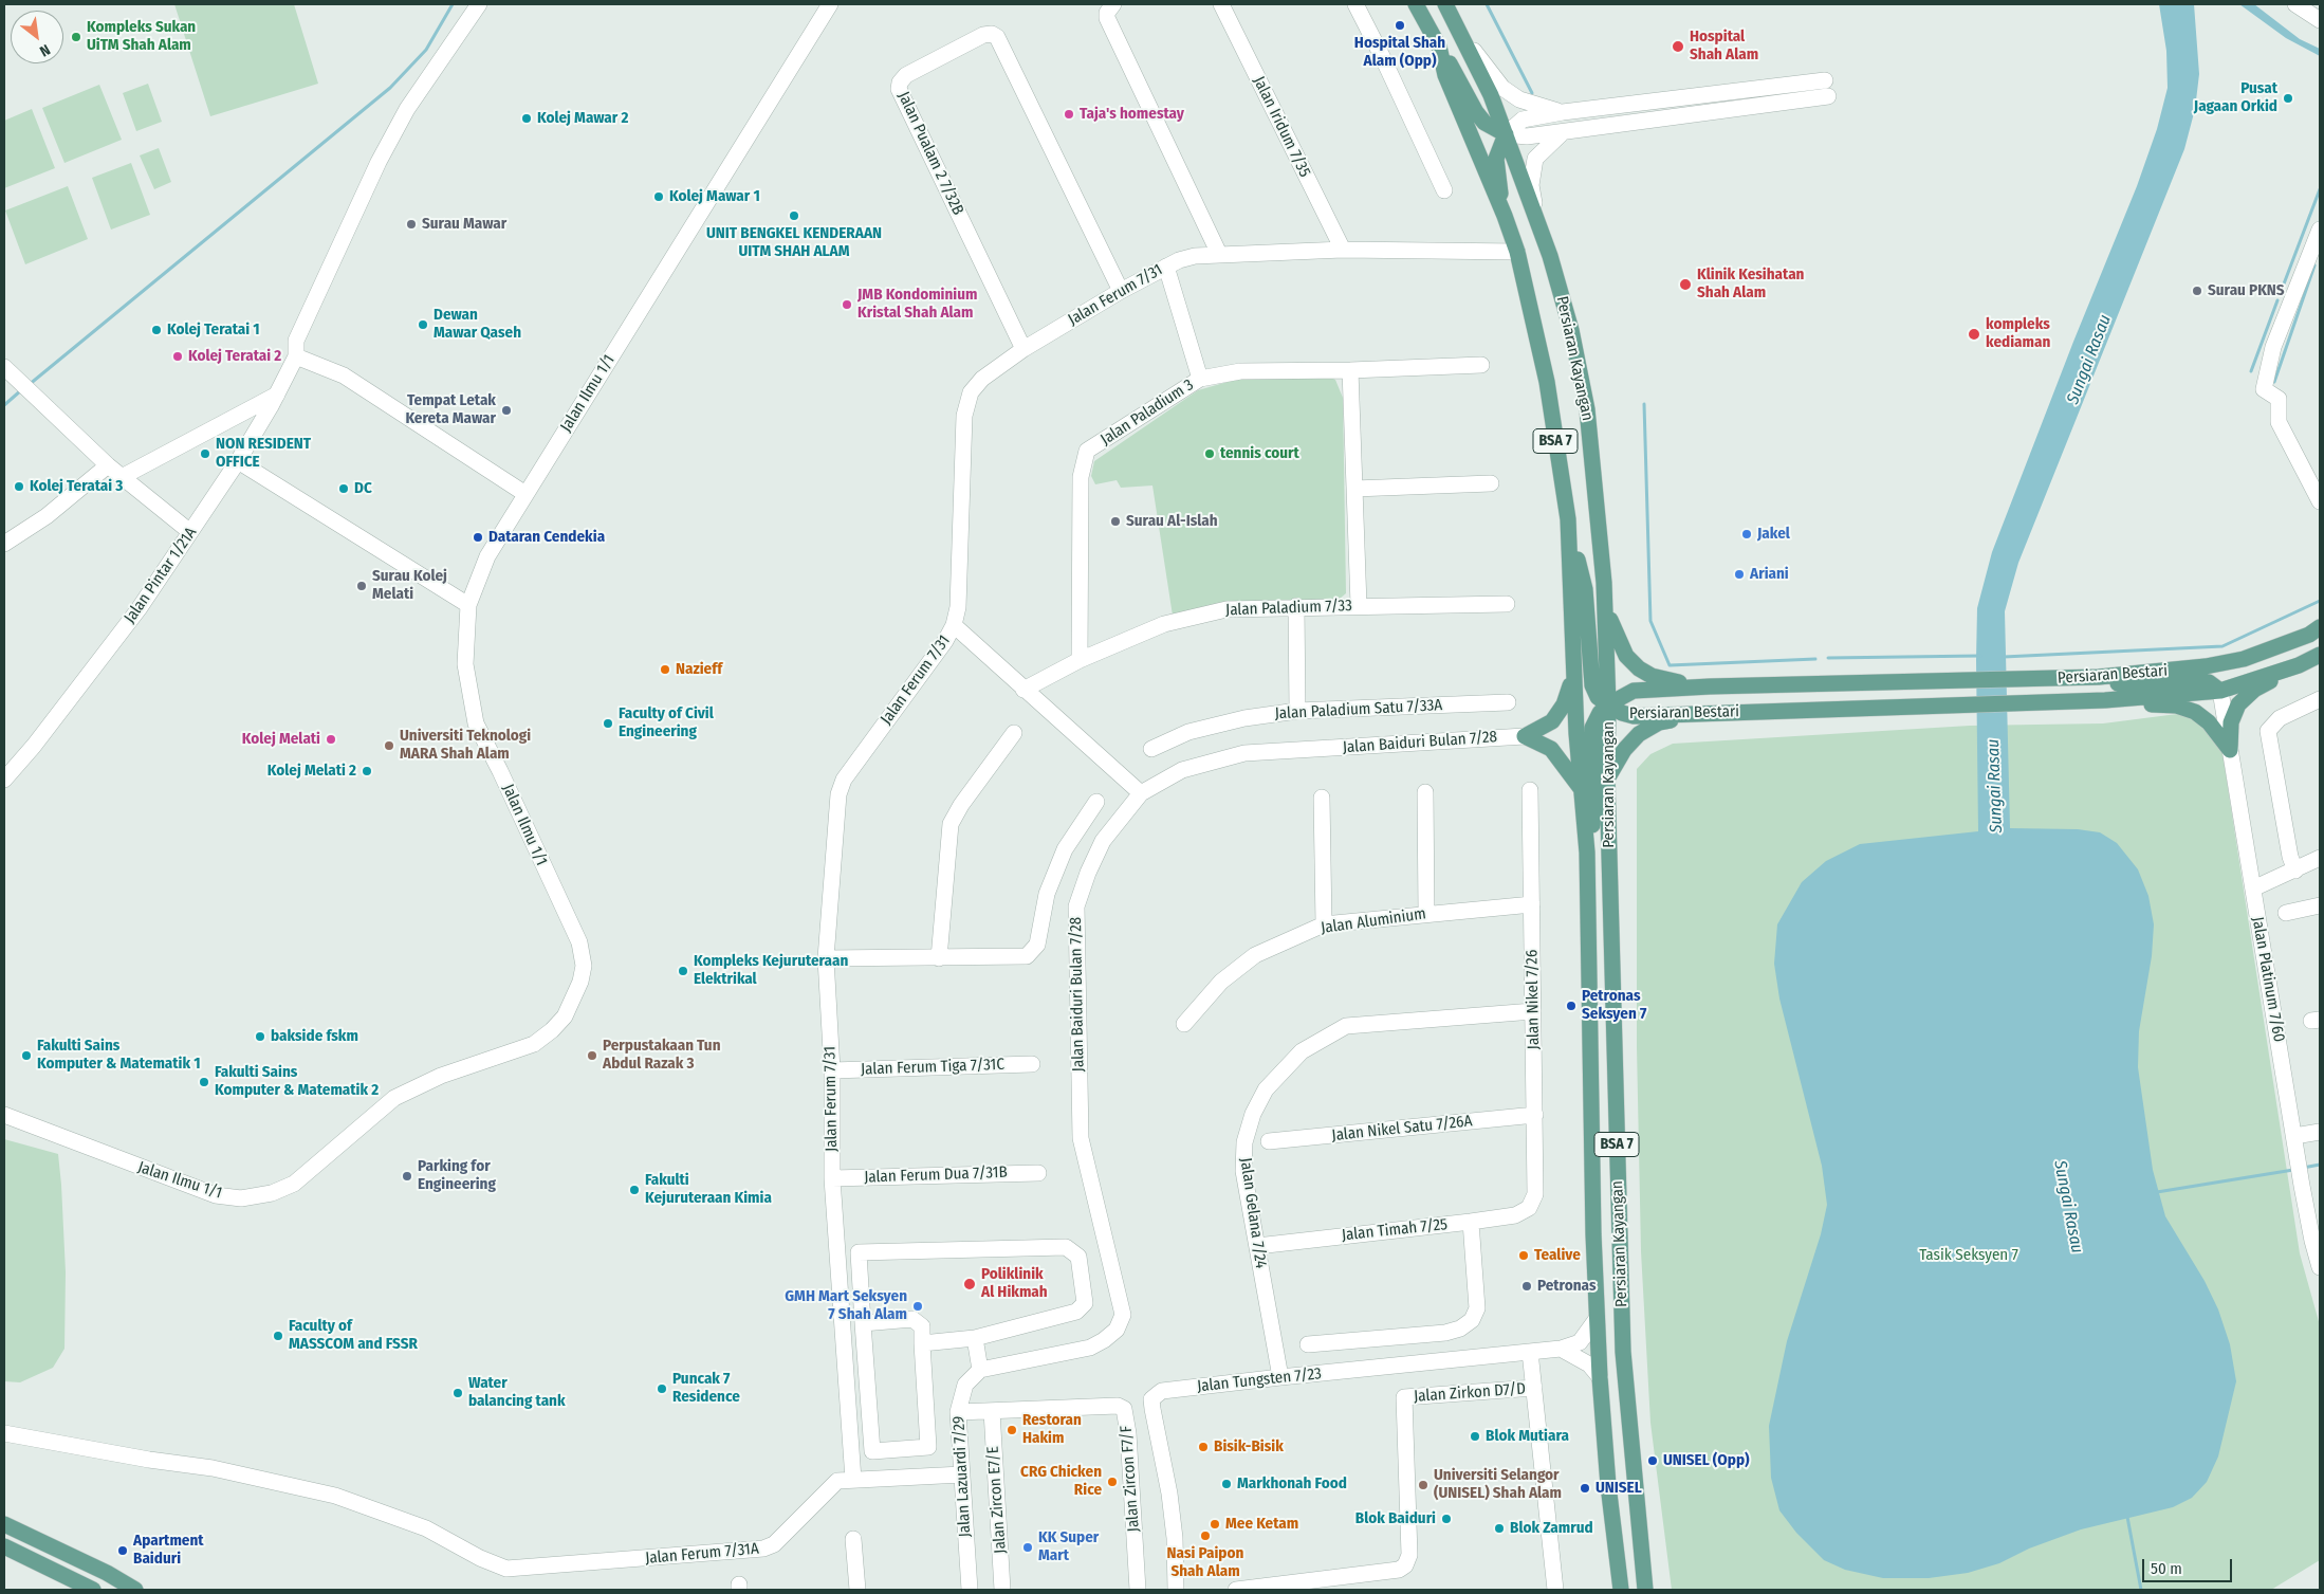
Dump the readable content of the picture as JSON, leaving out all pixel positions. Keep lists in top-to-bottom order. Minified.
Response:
{"streets":{"main road":["Persiaran Kayangan","BSA 7","Persiaran Bestari"],"street":["Jalan Iridum 7/35","Jalan Pualam 2 7/32B","Jalan Ferum 7/31","Jalan Ilmu 1/1","Jalan Paladium 3","Jalan Pintar 1/21A","Jalan Paladium 7/33","Jalan Paladium Satu 7/33A","Jalan Baiduri Bulan 7/28","Jalan Aluminium","Jalan Platinum 7/60","Jalan Nikel 7/26","Jalan Ferum Tiga 7/31C","Jalan Nikel Satu 7/26A","Jalan Ferum Dua 7/31B","Jalan Gelana 7/24","Jalan Timah 7/25","Jalan Tungsten 7/23","Jalan Zirkon D7/D","Jalan Lazuardi 7/29","Jalan Zircon F7/F","Jalan Zircon E7/E","Jalan Ferum 7/31A"]},"crossings":[["Jalan Iridum 7/35","Jalan Ferum 7/31"],["Jalan Pualam 2 7/32B","Jalan Ferum 7/31"],["Jalan Ferum 7/31","Persiaran Kayangan"],["Jalan Ferum 7/31","Jalan Ferum Tiga 7/31C"],["Jalan Ferum 7/31","Jalan Ferum Dua 7/31B"],["Jalan Ferum 7/31","Jalan Ferum 7/31A"],["Persiaran Kayangan","Persiaran Bestari"],["Jalan Paladium 3","Jalan Paladium 7/33"],["Persiaran Bestari","Jalan Platinum 7/60"],["Jalan Baiduri Bulan 7/28","Jalan Lazuardi 7/29"],["Jalan Aluminium","Jalan Nikel 7/26"],["Jalan Nikel 7/26","Jalan Nikel Satu 7/26A"],["Jalan Nikel 7/26","Jalan Gelana 7/24"],["Jalan Nikel 7/26","Jalan Timah 7/25"],["Jalan Gelana 7/24","Jalan Timah 7/25"],["Jalan Gelana 7/24","Jalan Tungsten 7/23"],["Jalan Lazuardi 7/29","Jalan Zircon F7/F"],["Jalan Lazuardi 7/29","Jalan Ferum 7/31A"],["Jalan Zircon F7/F","Jalan Zircon E7/E"]],"water":["Sungai Rasau"],"parks":["Tasik Seksyen 7"],"places":["Hospital Shah Alam (Opp)","Kompleks Sukan UiTM Shah Alam","Hospital Shah Alam","Pusat Jagaan Orkid","Taja's homestay","Kolej Mawar 2","Kolej Mawar 1","UNIT BENGKEL KENDERAAN UITM SHAH ALAM","Surau Mawar","Klinik Kesihatan Shah Alam","Surau PKNS","JMB Kondominium Kristal Shah Alam","Dewan Mawar Qaseh","Kolej Teratai 1","kompleks kediaman","Kolej Teratai 2","Tempat Letak Kereta Mawar","NON RESIDENT OFFICE","tennis court","Kolej Teratai 3","DC","Surau Al-Islah","Jakel","Dataran Cendekia","Ariani","Surau Kolej Melati","Nazieff","Faculty of Civil Engineering","Kolej Melati","Universiti Teknologi MARA Shah Alam","Kolej Melati 2","Kompleks Kejuruteraan Elektrikal","Petronas Seksyen 7","bakside fskm","Fakulti Sains Komputer & Matematik 1","Perpustakaan Tun Abdul Razak 3","Fakulti Sains Komputer & Matematik 2","Parking for Engineering","Fakulti Kejuruteraan Kimia","Tealive","Poliklinik Al Hikmah","Petronas","GMH Mart Seksyen 7 Shah Alam","Faculty of MASSCOM and FSSR","Puncak 7 Residence","Water balancing tank","Restoran Hakim","Blok Mutiara","Bisik-Bisik","UNISEL (Opp)","CRG Chicken Rice","Markhonah Food","Universiti Selangor (UNISEL) Shah Alam","UNISEL","Blok Baiduri","Mee Ketam","Blok Zamrud","Nasi Paipon Shah Alam","KK Super Mart","Apartment Baiduri"],"scale_bar":"50 m","north":"bottom right"}
